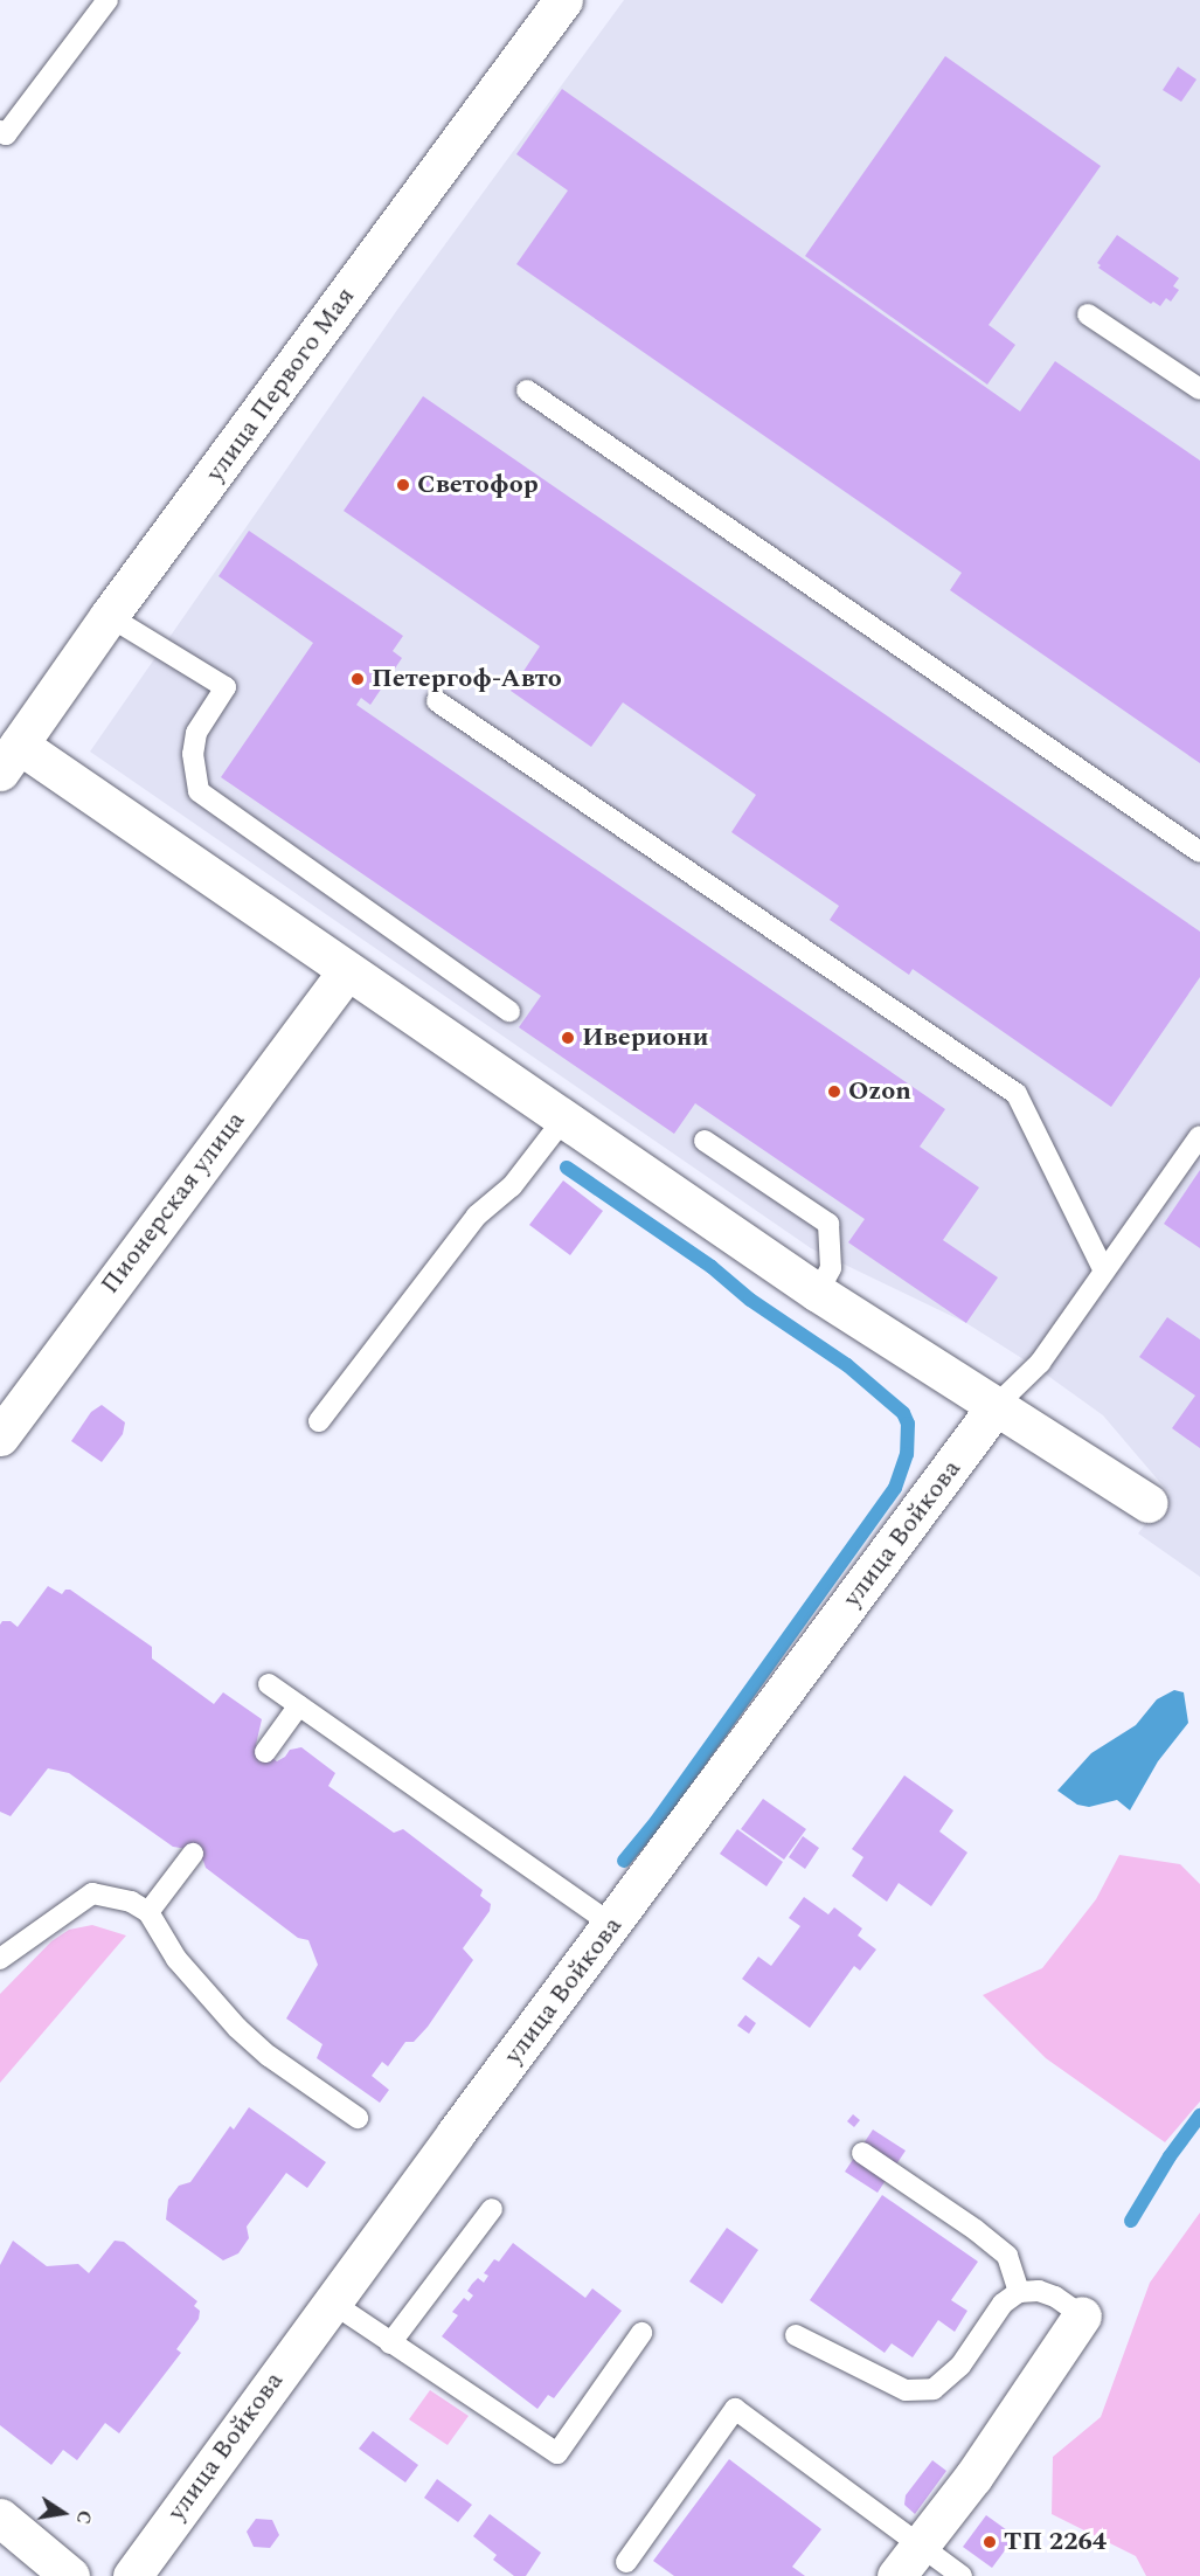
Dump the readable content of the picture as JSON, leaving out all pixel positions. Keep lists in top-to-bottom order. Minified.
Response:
{"streets":{"street":["улица Первого Мая","Пионерская улица","улица Войкова"]},"places":["Светофор","Петергоф-Авто","Ивериони","Ozon","ТП 2264"],"north":"right"}
